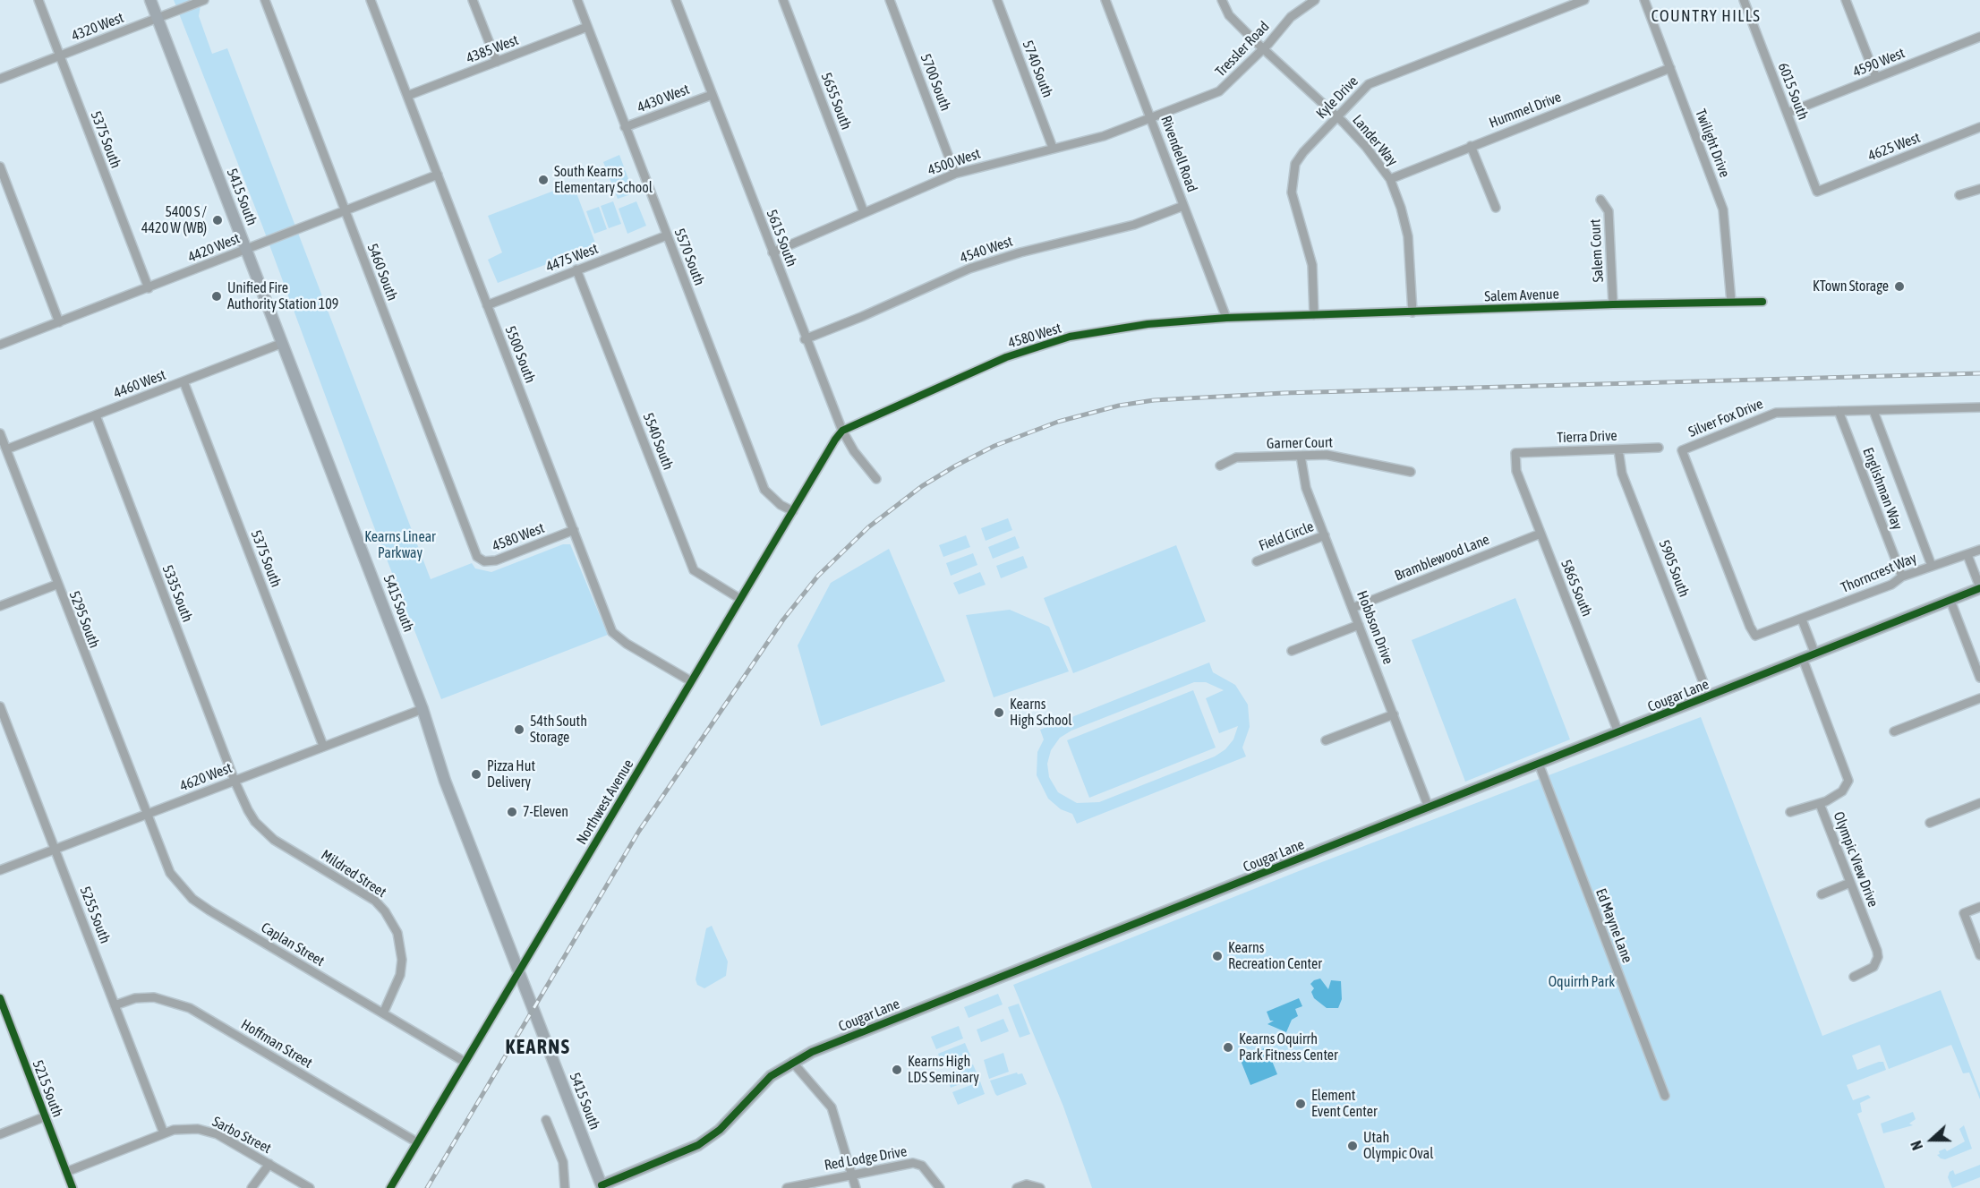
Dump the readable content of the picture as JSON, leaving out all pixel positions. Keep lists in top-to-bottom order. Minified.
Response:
{"streets":{"main road":["5415 South","Cougar Lane"],"street":["4320 West","4385 West","Tressler Road","4590 West","5740 South","5700 South","6015 South","Kyle Drive","4430 West","5655 South","Hummel Drive","5375 South","Lander Way","Twilight Drive","4625 West","Rivendell Road","4500 West","5615 South","4420 West","4540 West","Salem Court","5570 South","4475 West","5460 South","Salem Avenue","4580 West","5500 South","4460 West","Silver Fox Drive","Tierra Drive","5540 South","Garner Court","Englishman Way","Field Circle","Bramblewood Lane","5905 South","Thorncrest Way","5865 South","5335 South","5295 South","Hobbson Drive","4620 West","Northwest Avenue","Olympic View Drive","Mildred Street","5255 South","Ed Mayne Lane","Caplan Street","Hoffman Street","5215 South","Sarbo Street","Red Lodge Drive"]},"crossings":[["4320 West","5375 South"],["4320 West","5415 South"],["4385 West","5570 South"],["4385 West","5500 South"],["Tressler Road","Lander Way"],["Tressler Road","Rivendell Road"],["Tressler Road","4500 West"],["4590 West","6015 South"],["5740 South","4500 West"],["5700 South","4500 West"],["6015 South","4625 West"],["Kyle Drive","Lander Way"],["Kyle Drive","Salem Avenue"],["Kyle Drive","4580 West"],["4430 West","5615 South"],["4430 West","5570 South"],["5655 South","4500 West"],["Hummel Drive","Lander Way"],["Hummel Drive","Twilight Drive"],["5375 South","4420 West"],["5375 South","4460 West"],["5375 South","4620 West"],["Lander Way","Salem Avenue"],["Twilight Drive","Salem Avenue"],["Rivendell Road","4500 West"],["Rivendell Road","4540 West"],["Rivendell Road","4580 West"],["4500 West","5615 South"],["5415 South","4420 West"],["5415 South","4460 West"],["5415 South","Cougar Lane"],["5415 South","4620 West"],["5415 South","Northwest Avenue"],["5615 South","4540 West"],["5615 South","4580 West"],["5615 South","Northwest Avenue"],["4420 West","5460 South"],["4420 West","5500 South"],["Salem Court","Salem Avenue"],["5570 South","4475 West"],["5570 South","Northwest Avenue"],["4475 West","5500 South"],["4475 West","5540 South"],["5460 South","4580 West"],["Salem Avenue","4580 West"],["4580 West","5500 South"],["4580 West","Northwest Avenue"],["5500 South","Northwest Avenue"],["4460 West","5335 South"],["4460 West","5295 South"],["Silver Fox Drive","Englishman Way"],["Silver Fox Drive","Thorncrest Way"],["Tierra Drive","5905 South"],["Tierra Drive","5865 South"],["5540 South","Northwest Avenue"],["Garner Court","Hobbson Drive"],["Englishman Way","Thorncrest Way"],["Field Circle","Hobbson Drive"],["Bramblewood Lane","5865 South"],["Bramblewood Lane","Hobbson Drive"],["5905 South","Cougar Lane"],["5865 South","Cougar Lane"],["5335 South","4620 West"],["5335 South","Mildred Street"],["5295 South","4620 West"],["5295 South","Caplan Street"],["Hobbson Drive","Cougar Lane"],["Cougar Lane","Olympic View Drive"],["Cougar Lane","Ed Mayne Lane"],["4620 West","Mildred Street"],["4620 West","5255 South"],["4620 West","Caplan Street"],["Northwest Avenue","Caplan Street"],["Northwest Avenue","Hoffman Street"],["Mildred Street","Caplan Street"],["5255 South","Hoffman Street"],["5255 South","Sarbo Street"],["5215 South","Sarbo Street"]],"districts":["COUNTRY HILLS","KEARNS"],"parks":["Kearns Linear Parkway","Oquirrh Park"],"places":["South Kearns Elementary School","5400 S / 4420 W (WB)","KTown Storage","Unified Fire Authority Station 109","Kearns High School","54th South Storage","Pizza Hut Delivery","7-Eleven","Kearns Recreation Center","Kearns Oquirrh Park Fitness Center","Kearns High LDS Seminary","Element Event Center","Utah Olympic Oval"],"north":"left"}
